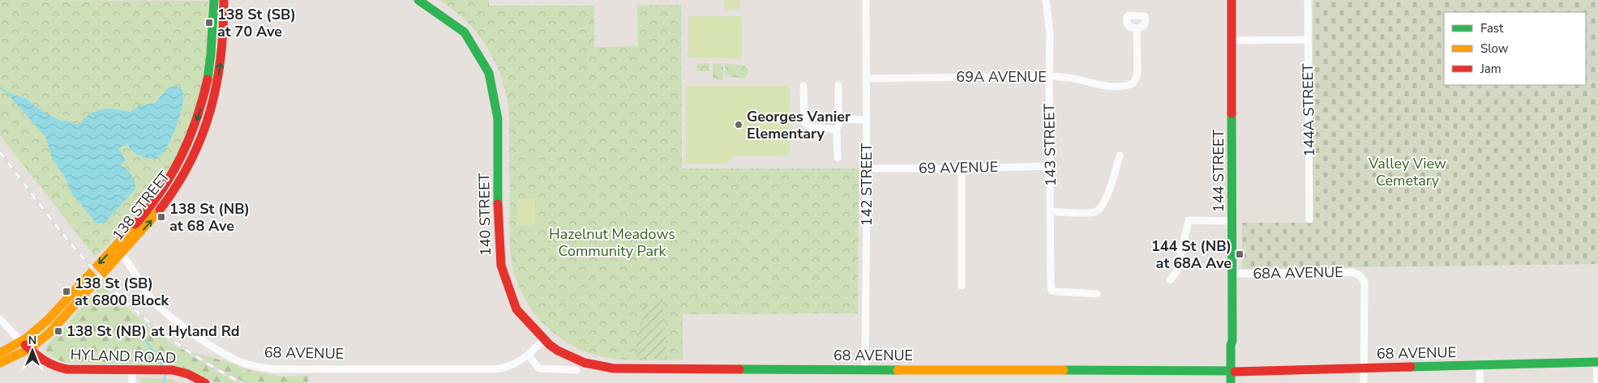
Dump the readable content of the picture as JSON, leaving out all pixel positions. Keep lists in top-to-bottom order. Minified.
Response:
{"streets":{"street":["69A AVENUE","144A STREET","143 STREET","69 AVENUE","144 STREET","142 STREET","138 STREET","140 STREET","68A AVENUE","68 AVENUE","HYLAND ROAD"]},"crossings":[["69A AVENUE","143 STREET"],["69A AVENUE","142 STREET"],["143 STREET","69 AVENUE"],["69 AVENUE","142 STREET"],["144 STREET","68A AVENUE"],["144 STREET","68 AVENUE"],["142 STREET","68 AVENUE"],["138 STREET","68 AVENUE"],["138 STREET","HYLAND ROAD"],["140 STREET","68 AVENUE"],["68A AVENUE","68 AVENUE"]],"parks":["Valley View Cemetary","Hazelnut Meadows Community Park"],"places":{"transit":["138 St (SB) at 70 Ave","138 St (NB) at 68 Ave","144 St (NB) at 68A Ave","138 St (SB) at 6800 Block","138 St (NB) at Hyland Rd"],"other":["Georges Vanier Elementary"]},"legend":["Fast","Slow","Jam"],"north":"top"}
